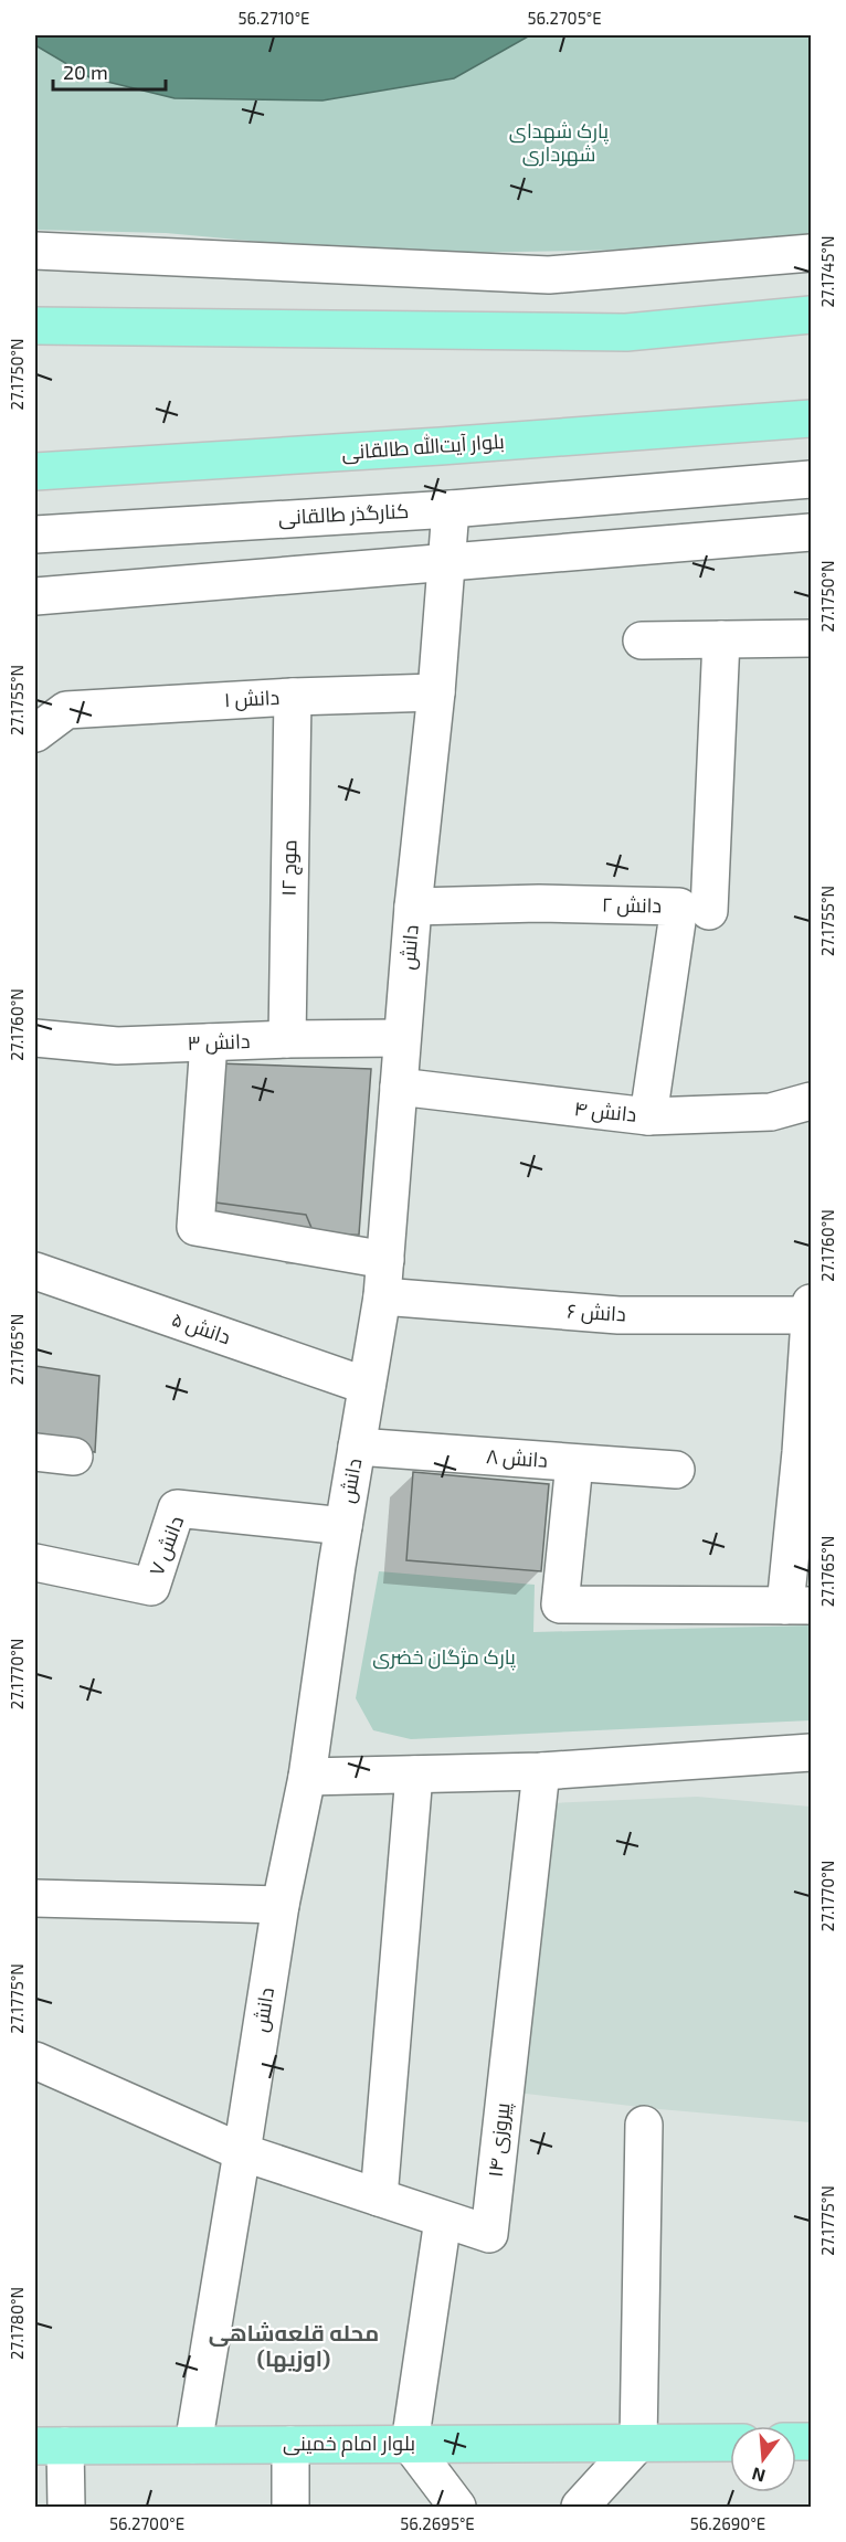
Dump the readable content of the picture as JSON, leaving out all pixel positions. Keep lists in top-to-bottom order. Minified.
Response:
{"streets":{"main road":["بلوار آیت‌الله طالقانی","بلوار امام خمینی"],"street":["کنارگذر طالقانی","دانش ۱","موج ۱۲","دانش ۲","دانش","دانش ۳","دانش ۴","دانش ۶","دانش ۵","دانش ۸","دانش ۷","پیروزی ۱۴"]},"crossings":[["کنارگذر طالقانی","دانش"],["دانش ۱","موج ۱۲"],["دانش ۱","دانش"],["موج ۱۲","دانش ۳"],["دانش ۲","دانش"],["دانش ۲","دانش ۴"],["دانش","دانش ۳"],["دانش","دانش ۴"],["دانش","دانش ۶"],["دانش","دانش ۵"],["دانش","دانش ۸"],["دانش","دانش ۷"],["دانش","بلوار امام خمینی"]],"districts":["محله قلعه‌شاهی (اوزیها)"],"parks":["پارک شهدای شهرداری","پارک مژگان خضری"],"scale_bar":"20 m","north":"bottom","coordinates":["56.2710°E","56.2705°E","27.1745°N","27.1750°N","27.1755°N","27.1760°N","27.1765°N","27.1770°N","27.1775°N","27.1780°N","56.2700°E","56.2695°E","56.2690°E"]}
